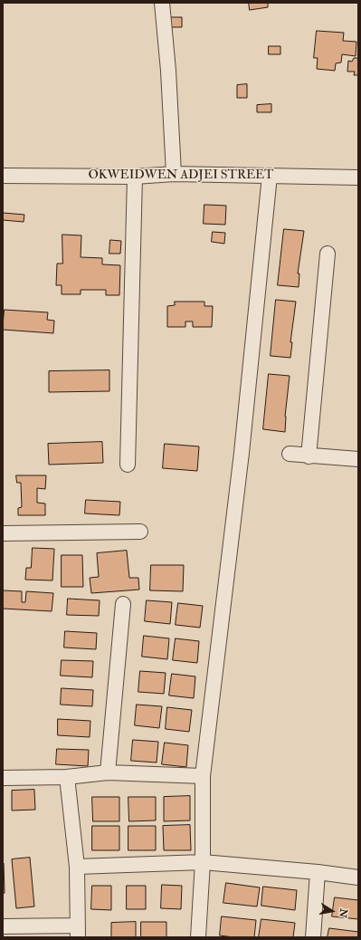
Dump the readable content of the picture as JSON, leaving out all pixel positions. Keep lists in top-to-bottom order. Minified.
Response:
{"streets":{"street":["OKWEIDWEN ADJEI STREET"]},"north":"right"}
